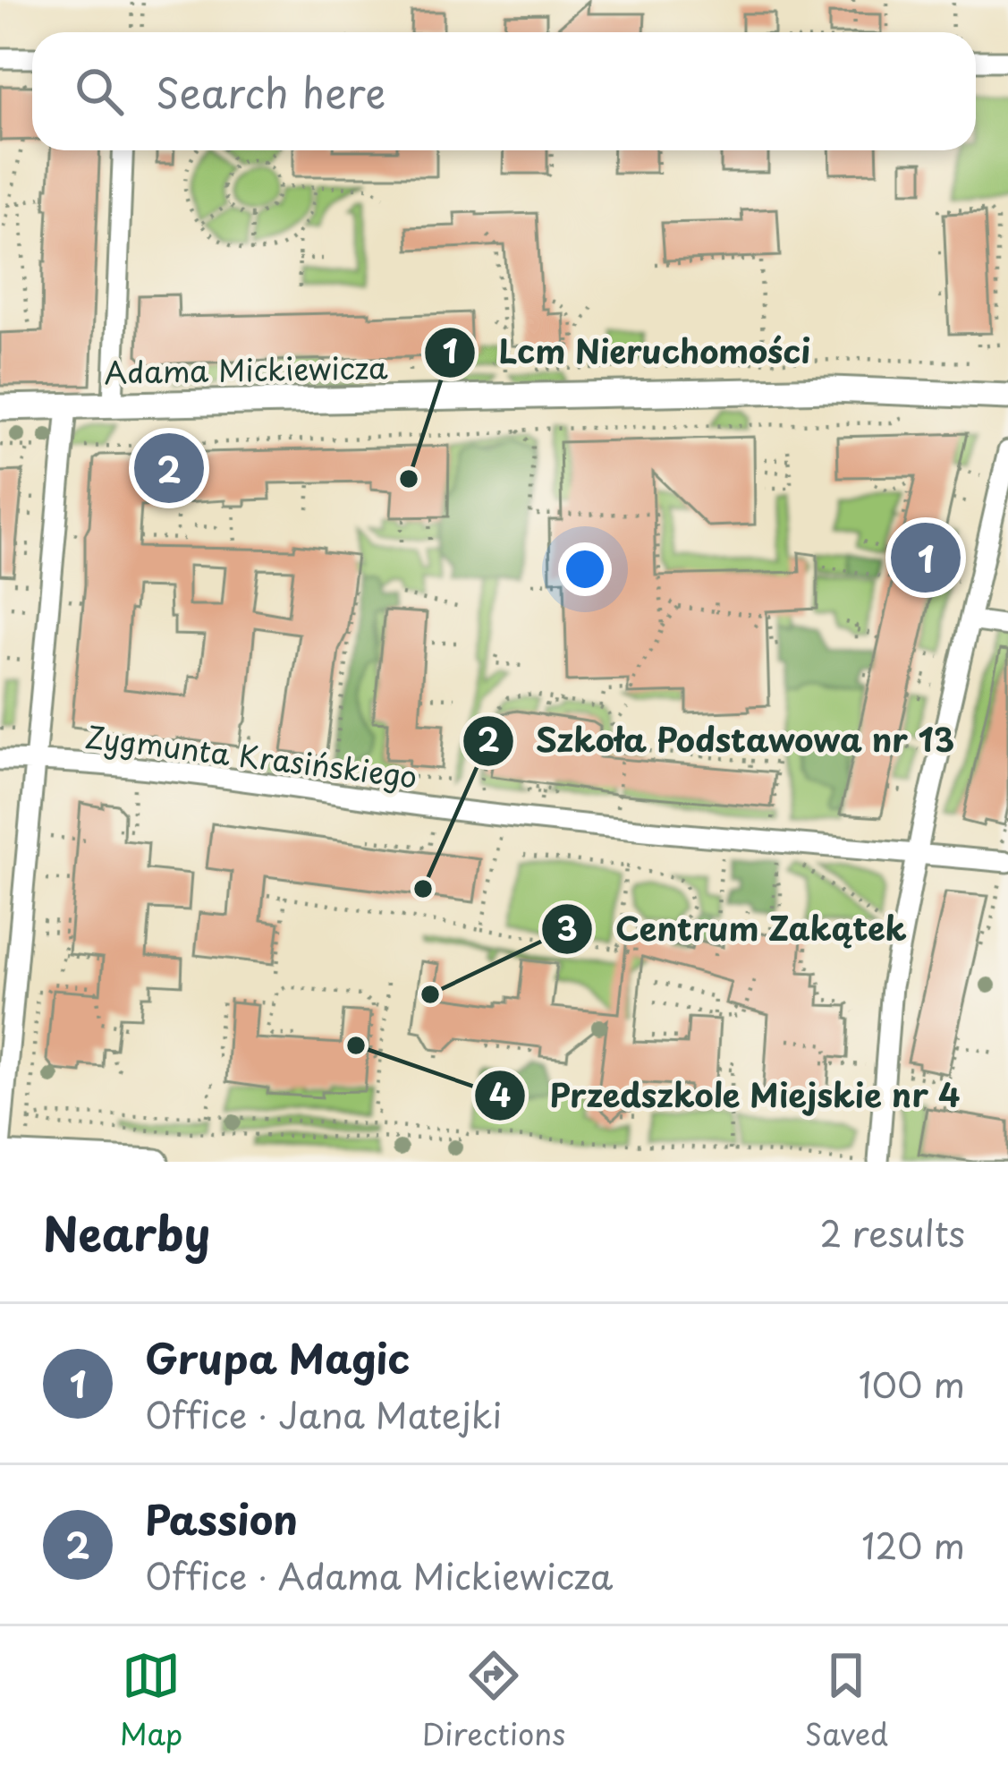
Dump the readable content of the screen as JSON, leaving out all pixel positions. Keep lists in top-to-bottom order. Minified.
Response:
{"streets":{"street":["Adama Mickiewicza","Zygmunta Krasińskiego"]},"places":["Lcm Nieruchomości","Szkoła Podstawowa nr 13","Centrum Zakątek","Przedszkole Miejskie nr 4"],"page":{"search":"Search here","pins":["2","1"],"heading":["Nearby","2 results"],"list":[{"mark":"1","name":"Grupa Magic","note":"Office · Jana Matejki","value":"100 m"},{"mark":"2","name":"Passion","note":"Office · Adama Mickiewicza","value":"120 m"}],"nav":["Map","Directions","Saved"]}}
